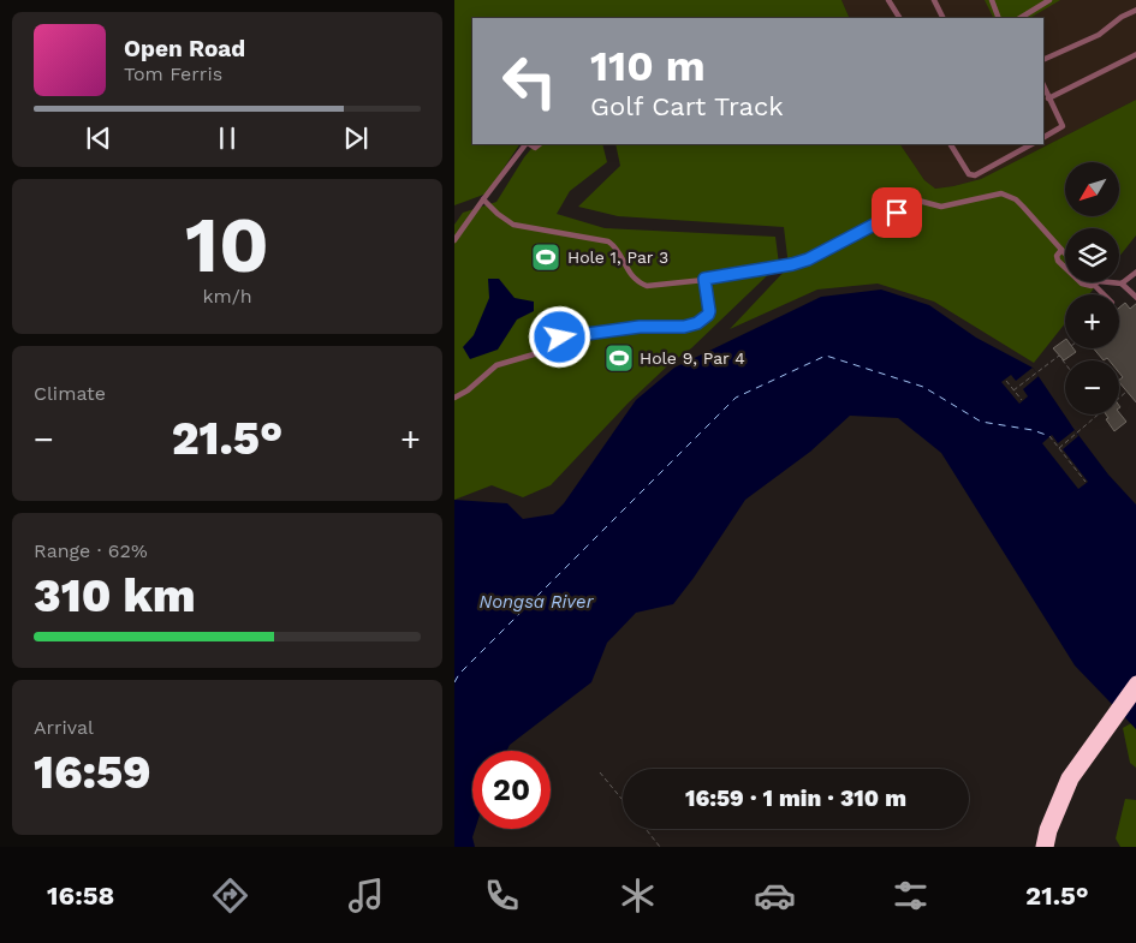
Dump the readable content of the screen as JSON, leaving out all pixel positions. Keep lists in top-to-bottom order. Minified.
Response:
{"water":["Nongsa River"],"places":{"sports":["Hole 1, Par 3","Hole 9, Par 4"]},"north":"bottom left","page":{"turn":["110 m","Golf Cart Track"],"song":["Open Road","Tom Ferris"],"map_buttons":["+","−"],"tile":[["10","km/h"],"Climate",["Range · 62%","310 km"],["Arrival","16:59"]],"heat":["−","21.5°","+"],"limit":"20","trip":"16:59 · 1 min · 310 m","tabs":["16:58","21.5°"]}}
